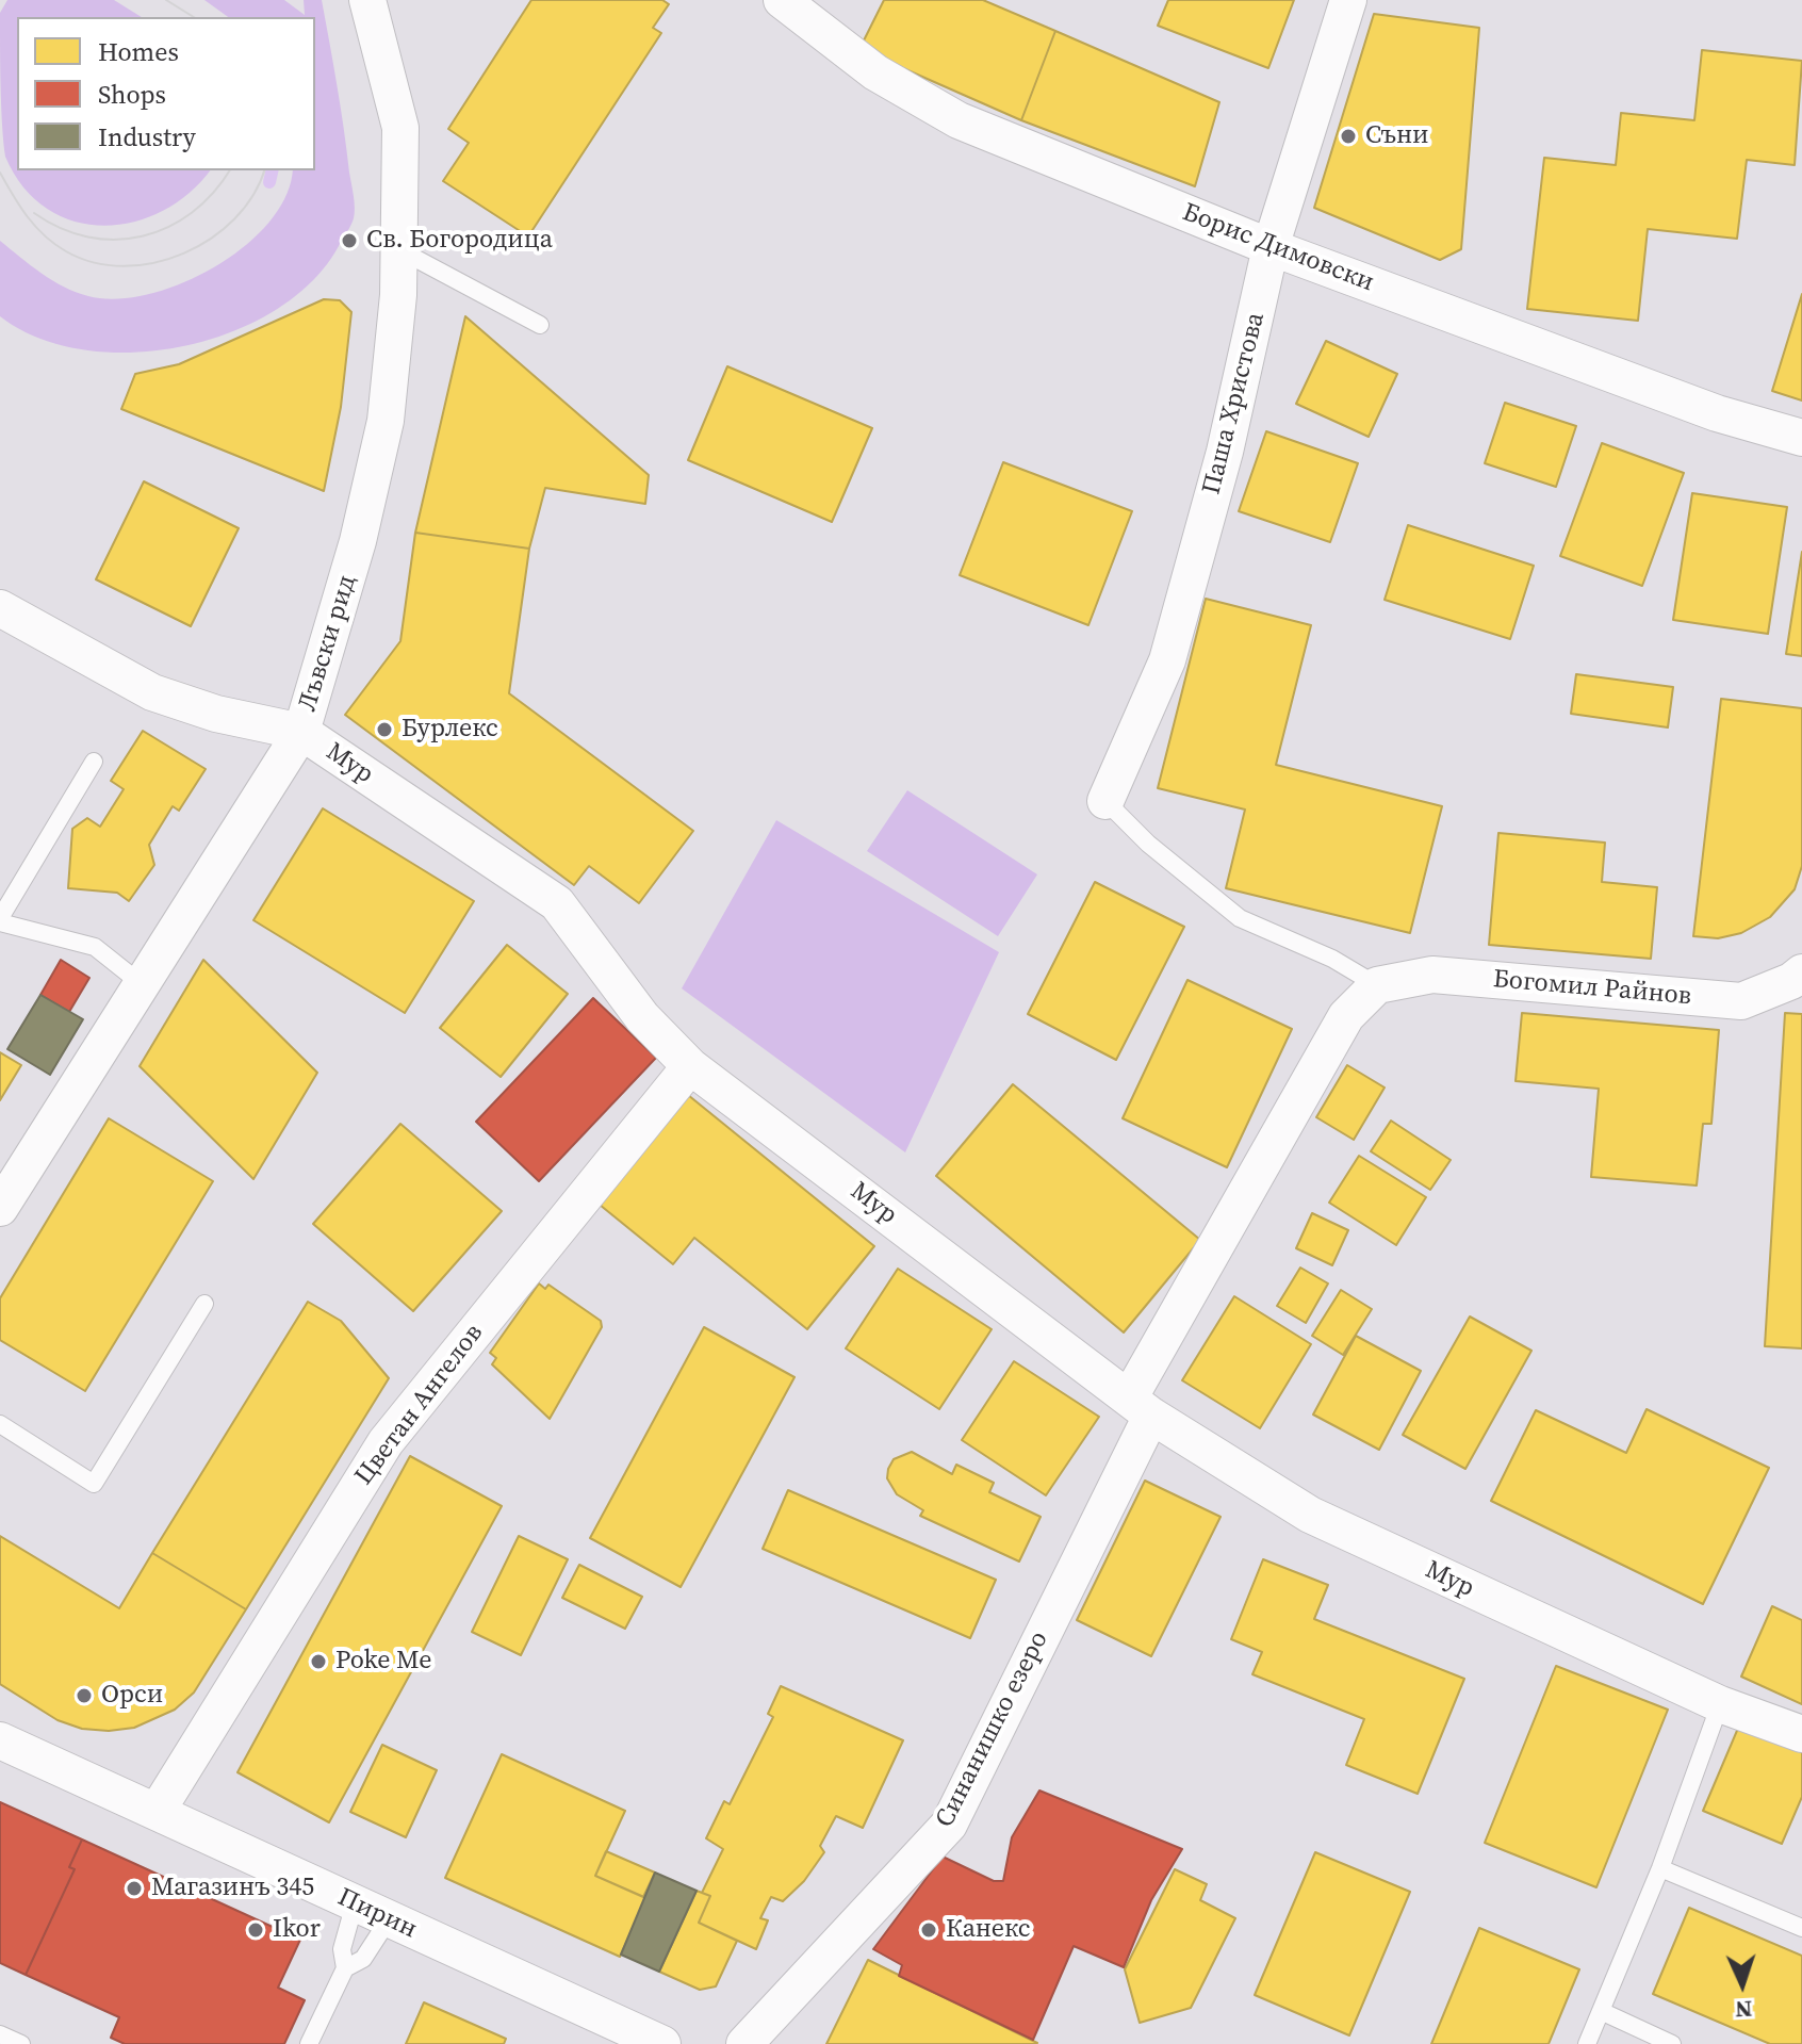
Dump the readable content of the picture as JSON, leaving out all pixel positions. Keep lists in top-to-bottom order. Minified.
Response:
{"streets":{"street":["Борис Димовски","Паша Христова","Лъвски рид","Мур","Богомил Райнов","Цветан Ангелов","Синанишко езеро","Пирин"]},"crossings":[["Борис Димовски","Паша Христова"],["Лъвски рид","Мур"],["Мур","Цветан Ангелов"],["Мур","Синанишко езеро"],["Богомил Райнов","Синанишко езеро"],["Цветан Ангелов","Пирин"]],"places":["Съни","Св. Богородица","Бурлекс","Poke Me","Орси","Магазинъ 345","Ikor","Канекс"],"legend":["Homes","Shops","Industry"],"north":"bottom"}
